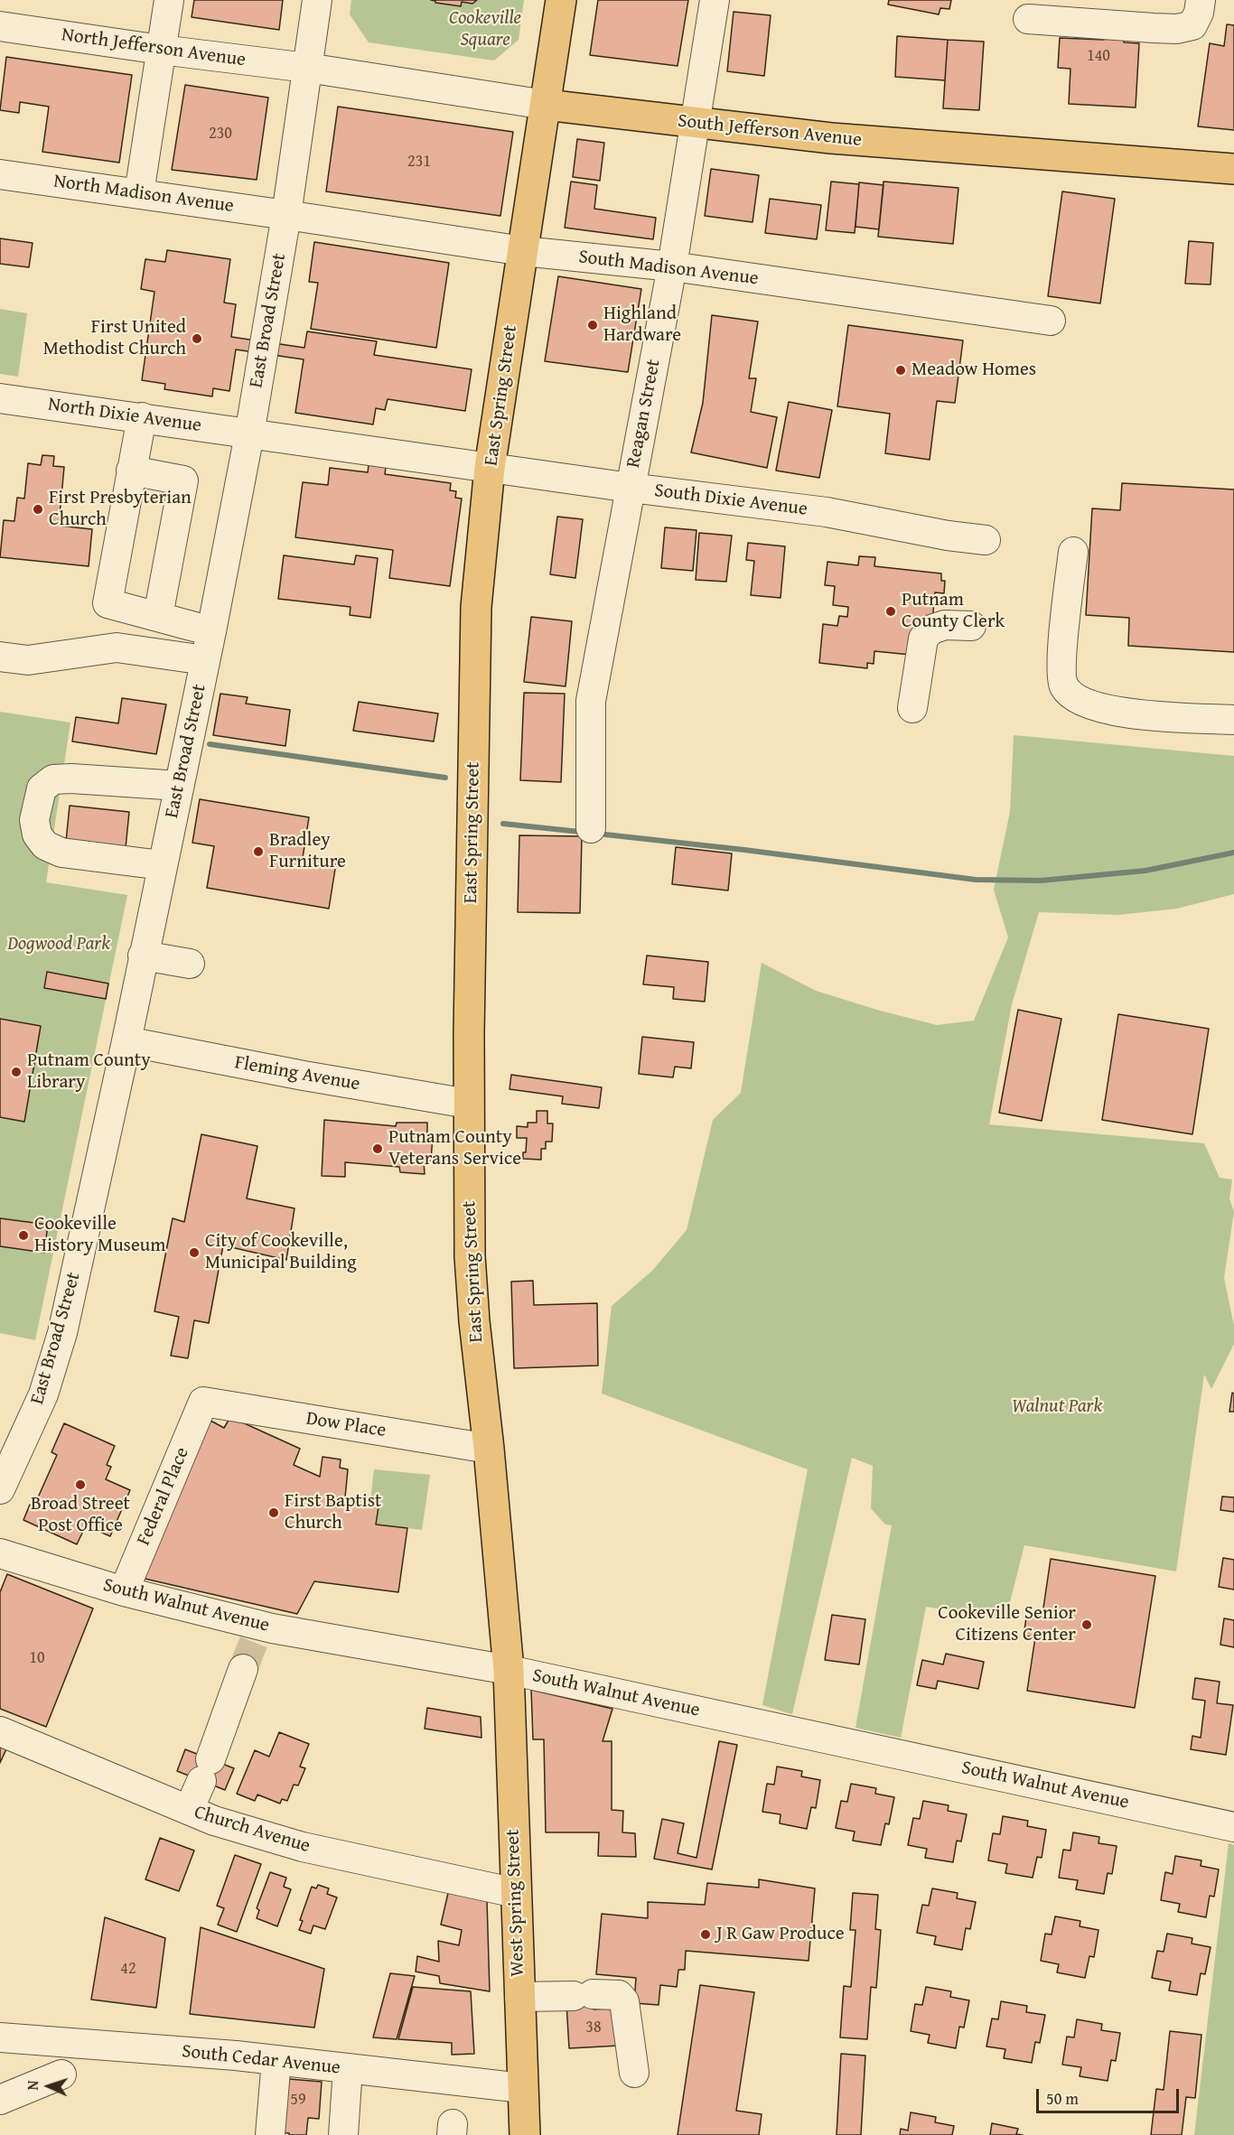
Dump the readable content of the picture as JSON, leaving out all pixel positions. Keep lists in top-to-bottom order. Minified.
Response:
{"streets":{"main road":["South Jefferson Avenue","East Spring Street","West Spring Street"],"street":["North Jefferson Avenue","North Madison Avenue","South Madison Avenue","East Broad Street","Reagan Street","North Dixie Avenue","South Dixie Avenue","Fleming Avenue","Dow Place","Federal Place","South Walnut Avenue","Church Avenue","South Cedar Avenue"]},"crossings":[["North Jefferson Avenue","South Jefferson Avenue"],["North Jefferson Avenue","East Broad Street"],["South Jefferson Avenue","East Broad Street"],["South Jefferson Avenue","East Spring Street"],["South Jefferson Avenue","Reagan Street"],["North Madison Avenue","South Madison Avenue"],["North Madison Avenue","East Broad Street"],["South Madison Avenue","East Broad Street"],["South Madison Avenue","East Spring Street"],["South Madison Avenue","Reagan Street"],["East Broad Street","North Dixie Avenue"],["East Broad Street","South Dixie Avenue"],["East Broad Street","Fleming Avenue"],["East Spring Street","South Dixie Avenue"],["East Spring Street","Fleming Avenue"],["East Spring Street","Dow Place"],["East Spring Street","South Walnut Avenue"],["East Spring Street","West Spring Street"],["Reagan Street","South Dixie Avenue"],["North Dixie Avenue","South Dixie Avenue"],["Dow Place","Federal Place"],["Federal Place","South Walnut Avenue"],["South Walnut Avenue","West Spring Street"],["Church Avenue","West Spring Street"],["West Spring Street","South Cedar Avenue"]],"parks":["Cookeville Square","Dogwood Park","Walnut Park"],"places":["Highland Hardware","First United Methodist Church","Meadow Homes","First Presbyterian Church","Putnam County Clerk","Bradley Furniture","Putnam County Library","Putnam County Veterans Service","Cookeville History Museum","City of Cookeville, Municipal Building","Broad Street Post Office","First Baptist Church","Cookeville Senior Citizens Center","J R Gaw Produce"],"house_numbers":["140","230","231","10","42","38","59"],"scale_bar":"50 m","north":"left"}
